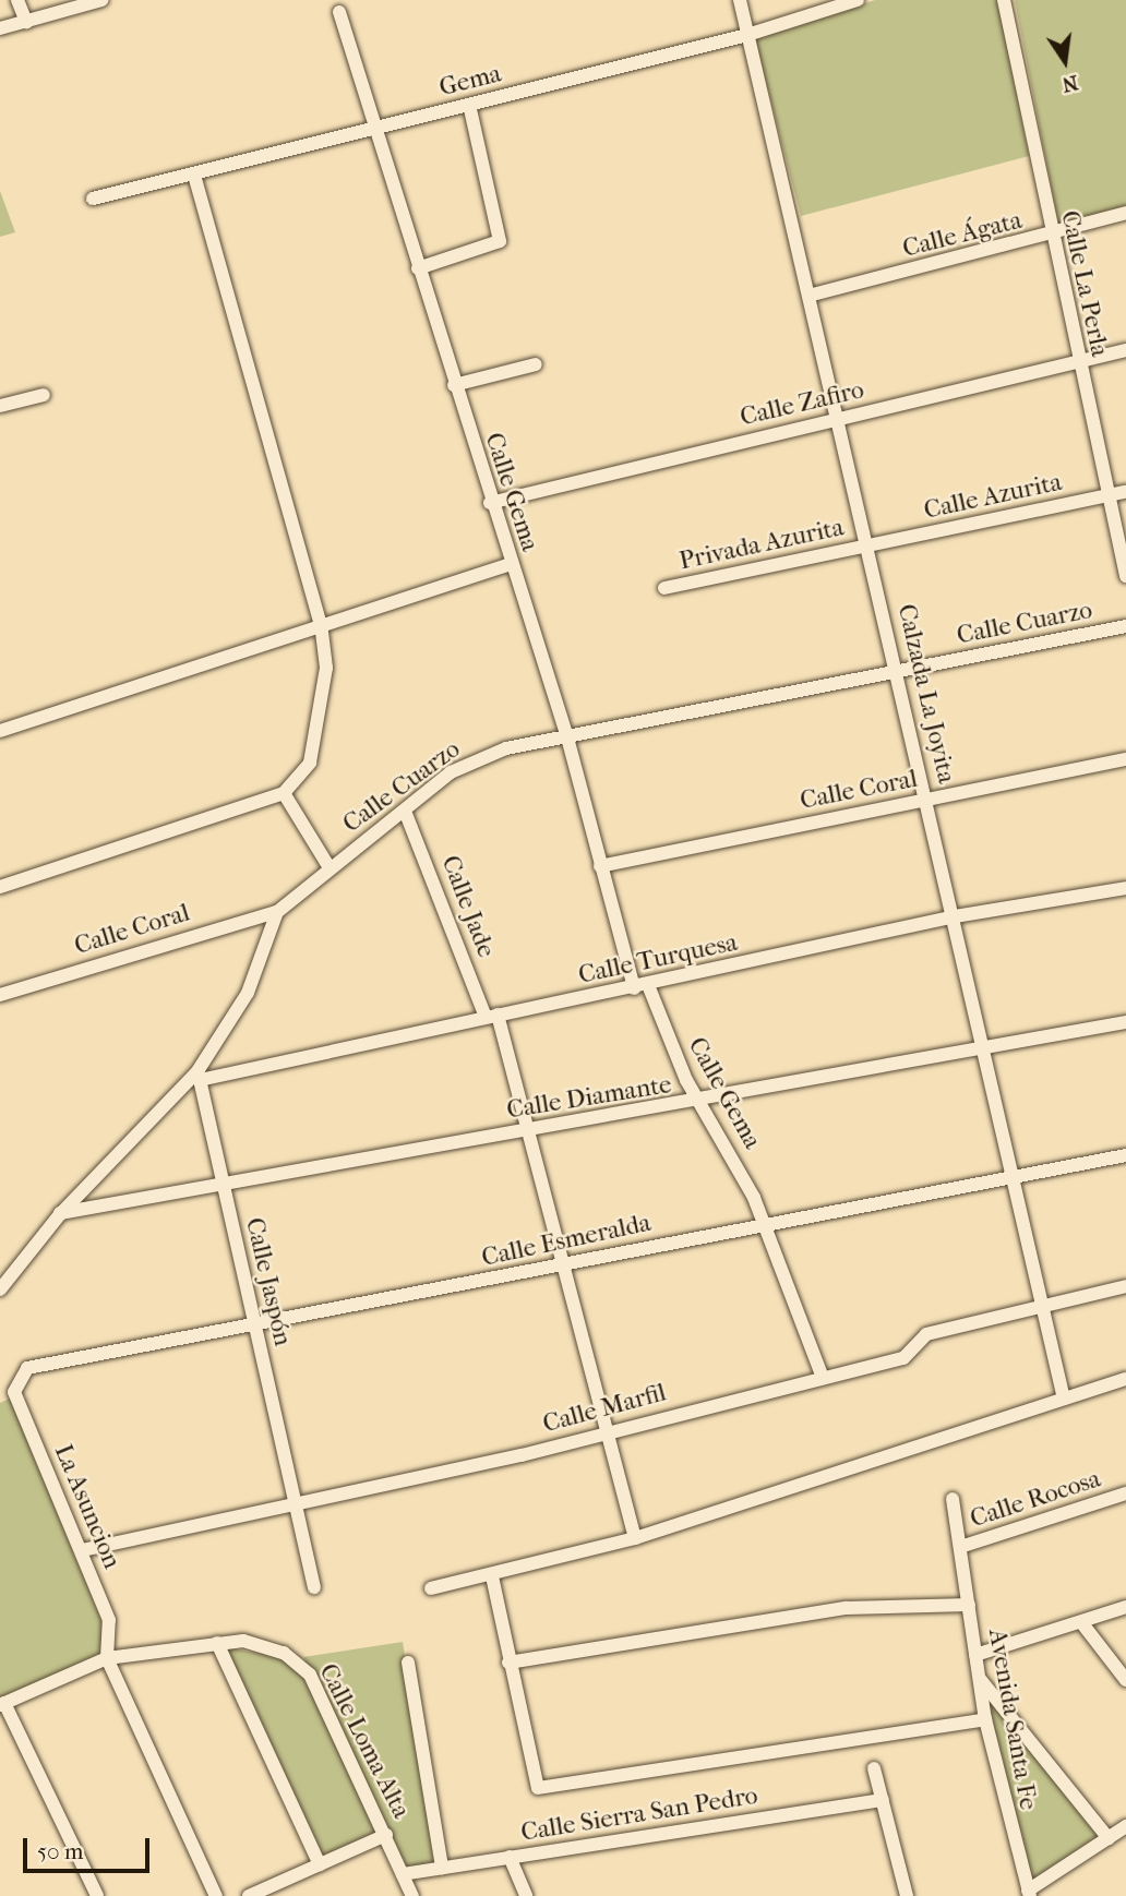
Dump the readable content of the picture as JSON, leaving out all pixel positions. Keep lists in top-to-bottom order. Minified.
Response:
{"streets":{"street":["Gema","Calle Ágata","Calle La Perla","Calle Zafiro","Calle Gema","Calle Azurita","Privada Azurita","Calle Cuarzo","Calzada La Joyita","Calle Coral","Calle Jade","Calle Turquesa","Calle Diamante","Calle Esmeralda","Calle Jaspón","Calle Marfil","Calle Rocosa","La Asuncion","Avenida Santa Fe","Calle Loma Alta","Calle Sierra San Pedro"]},"crossings":[["Gema","Calle Gema"],["Gema","Calzada La Joyita"],["Calle Ágata","Calle La Perla"],["Calle Ágata","Calzada La Joyita"],["Calle La Perla","Calle Zafiro"],["Calle La Perla","Calle Azurita"],["Calle Zafiro","Calle Gema"],["Calle Zafiro","Calzada La Joyita"],["Calle Gema","Calle Cuarzo"],["Calle Gema","Calle Coral"],["Calle Gema","Calle Turquesa"],["Calle Gema","Calle Diamante"],["Calle Gema","Calle Esmeralda"],["Calle Gema","Calle Marfil"],["Calle Azurita","Privada Azurita"],["Calle Azurita","Calzada La Joyita"],["Privada Azurita","Calzada La Joyita"],["Calle Cuarzo","Calzada La Joyita"],["Calle Cuarzo","Calle Coral"],["Calle Cuarzo","Calle Jade"],["Calle Cuarzo","Calle Turquesa"],["Calle Cuarzo","Calle Diamante"],["Calle Cuarzo","Calle Jaspón"],["Calzada La Joyita","Calle Coral"],["Calzada La Joyita","Calle Turquesa"],["Calzada La Joyita","Calle Diamante"],["Calzada La Joyita","Calle Esmeralda"],["Calzada La Joyita","Calle Marfil"],["Calle Jade","Calle Turquesa"],["Calle Jade","Calle Diamante"],["Calle Jade","Calle Esmeralda"],["Calle Jade","Calle Marfil"],["Calle Turquesa","Calle Jaspón"],["Calle Diamante","Calle Jaspón"],["Calle Esmeralda","Calle Jaspón"],["Calle Esmeralda","La Asuncion"],["Calle Jaspón","Calle Marfil"],["Calle Marfil","La Asuncion"],["Calle Rocosa","Avenida Santa Fe"],["La Asuncion","Calle Loma Alta"],["Avenida Santa Fe","Calle Sierra San Pedro"],["Calle Loma Alta","Calle Sierra San Pedro"]],"scale_bar":"50 m","north":"bottom"}
